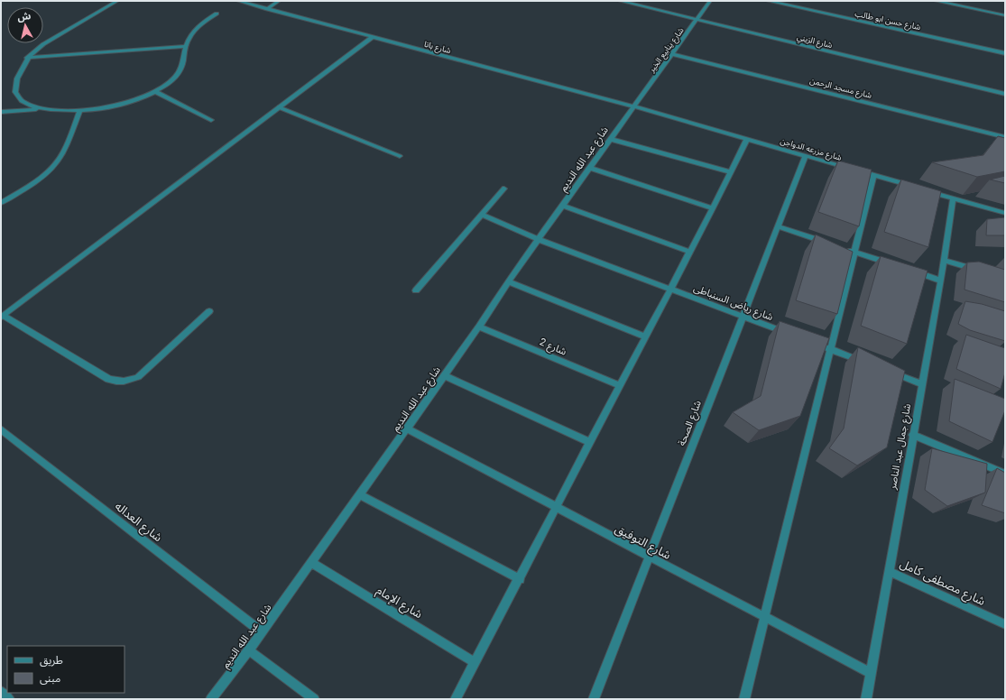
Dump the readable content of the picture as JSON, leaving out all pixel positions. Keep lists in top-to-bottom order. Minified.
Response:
{"streets":{"street":["شارع حسن ابو طالب","شارع الزيني","شارع باتا","شارع ينابيع الخير","شارع مسجد الرحمن","شارع مزرعه الدواجن","شارع عبد الله النديم","شارع رياض السنباطى","شارع 2","شارع الصحة","شارع جمال عبد الناصر","شارع العداله","شارع التوفيق","شارع مصطفى كامل","شارع الإمام"]},"crossings":[["شارع الزيني","شارع ينابيع الخير"],["شارع باتا","شارع ينابيع الخير"],["شارع باتا","شارع مزرعه الدواجن"],["شارع باتا","شارع عبد الله النديم"],["شارع ينابيع الخير","شارع مسجد الرحمن"],["شارع ينابيع الخير","شارع مزرعه الدواجن"],["شارع ينابيع الخير","شارع عبد الله النديم"],["شارع مزرعه الدواجن","شارع عبد الله النديم"],["شارع مزرعه الدواجن","شارع الصحة"],["شارع عبد الله النديم","شارع رياض السنباطى"],["شارع عبد الله النديم","شارع 2"],["شارع عبد الله النديم","شارع العداله"],["شارع عبد الله النديم","شارع التوفيق"],["شارع عبد الله النديم","شارع الإمام"],["شارع رياض السنباطى","شارع الصحة"],["شارع الصحة","شارع التوفيق"],["شارع جمال عبد الناصر","شارع التوفيق"],["شارع جمال عبد الناصر","شارع مصطفى كامل"]],"legend":["طريق","مبنى"],"north":"top"}
